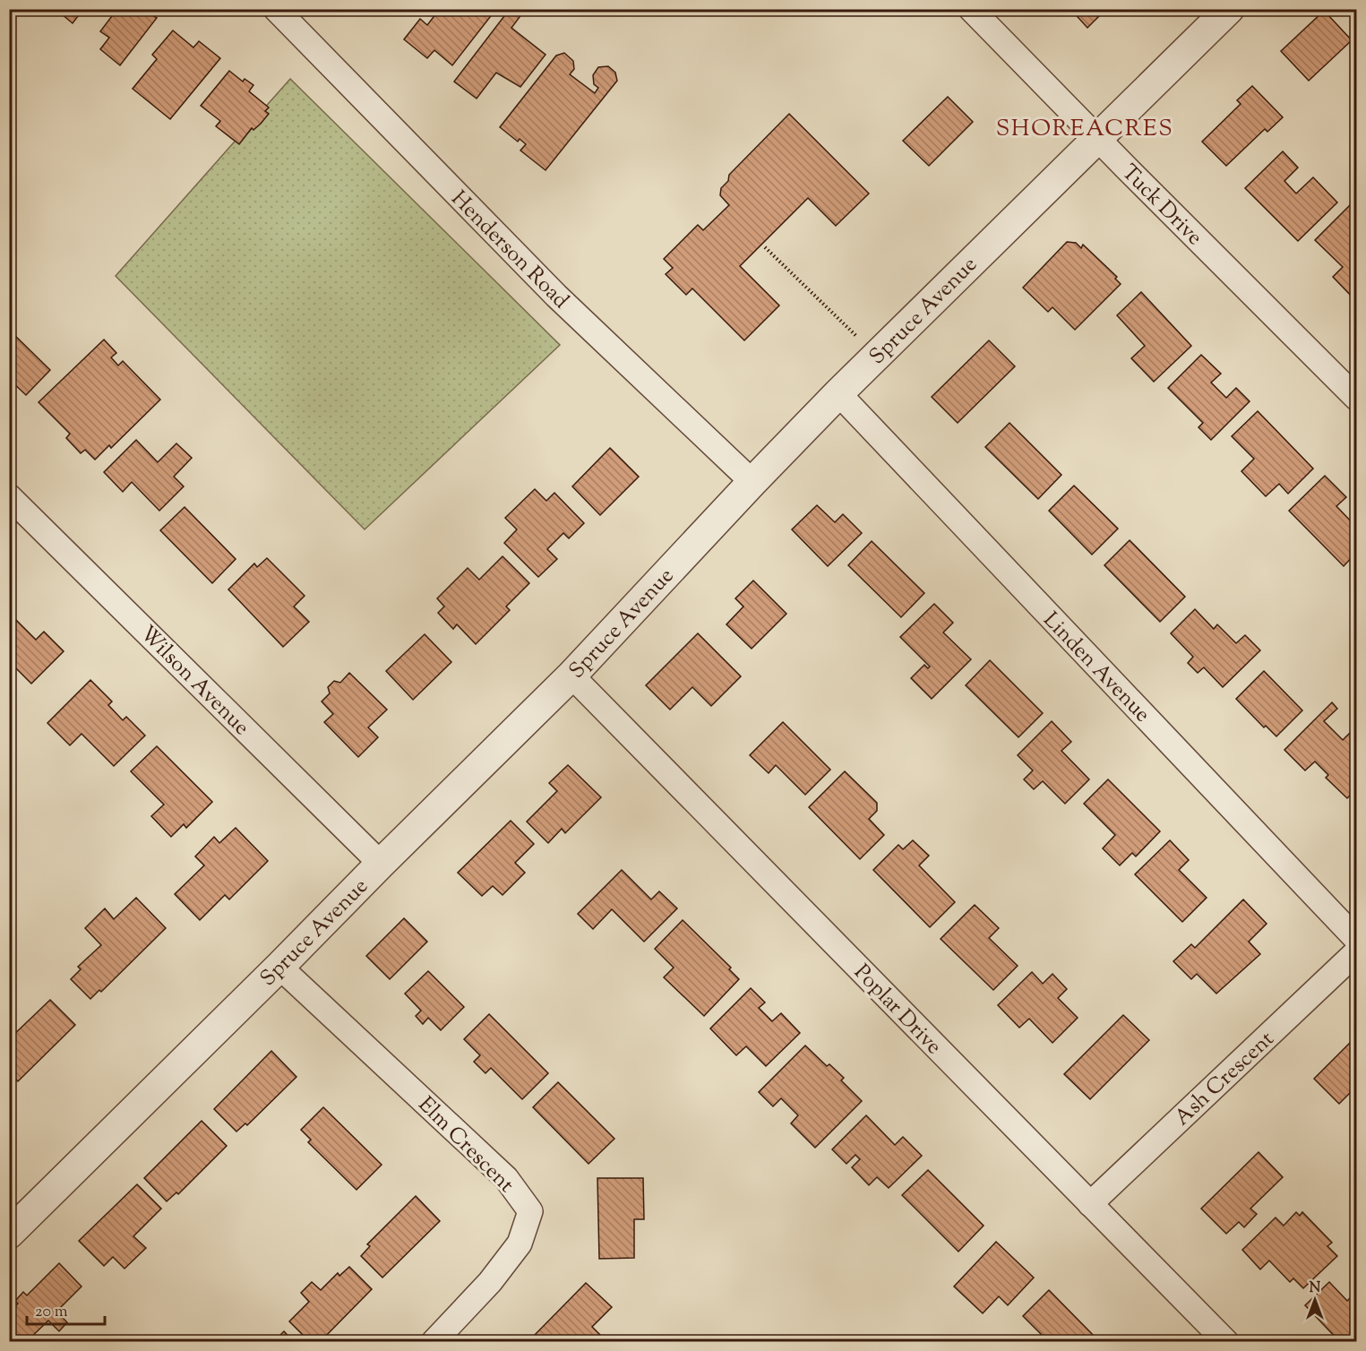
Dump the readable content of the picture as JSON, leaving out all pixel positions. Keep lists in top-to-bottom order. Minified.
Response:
{"streets":{"street":["Tuck Drive","Henderson Road","Spruce Avenue","Linden Avenue","Wilson Avenue","Poplar Drive","Ash Crescent","Elm Crescent"]},"crossings":[["Tuck Drive","Spruce Avenue"],["Henderson Road","Spruce Avenue"],["Spruce Avenue","Linden Avenue"],["Spruce Avenue","Wilson Avenue"],["Spruce Avenue","Poplar Drive"],["Spruce Avenue","Elm Crescent"],["Poplar Drive","Ash Crescent"]],"districts":["SHOREACRES"],"scale_bar":"20 m","north":"top"}
